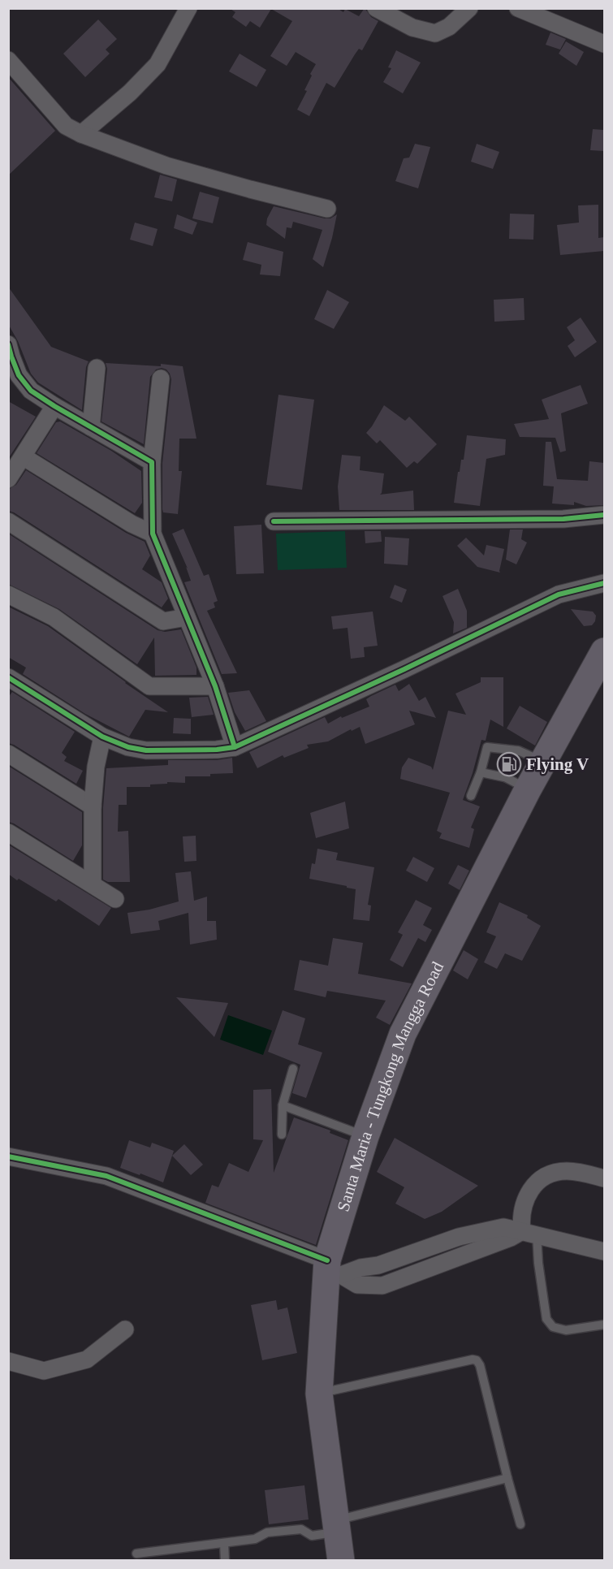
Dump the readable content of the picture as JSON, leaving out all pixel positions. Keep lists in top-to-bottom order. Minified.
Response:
{"streets":{"main road":["Santa Maria - Tungkong Mangga Road"]},"places":{"fuel station":["Flying V"]}}
